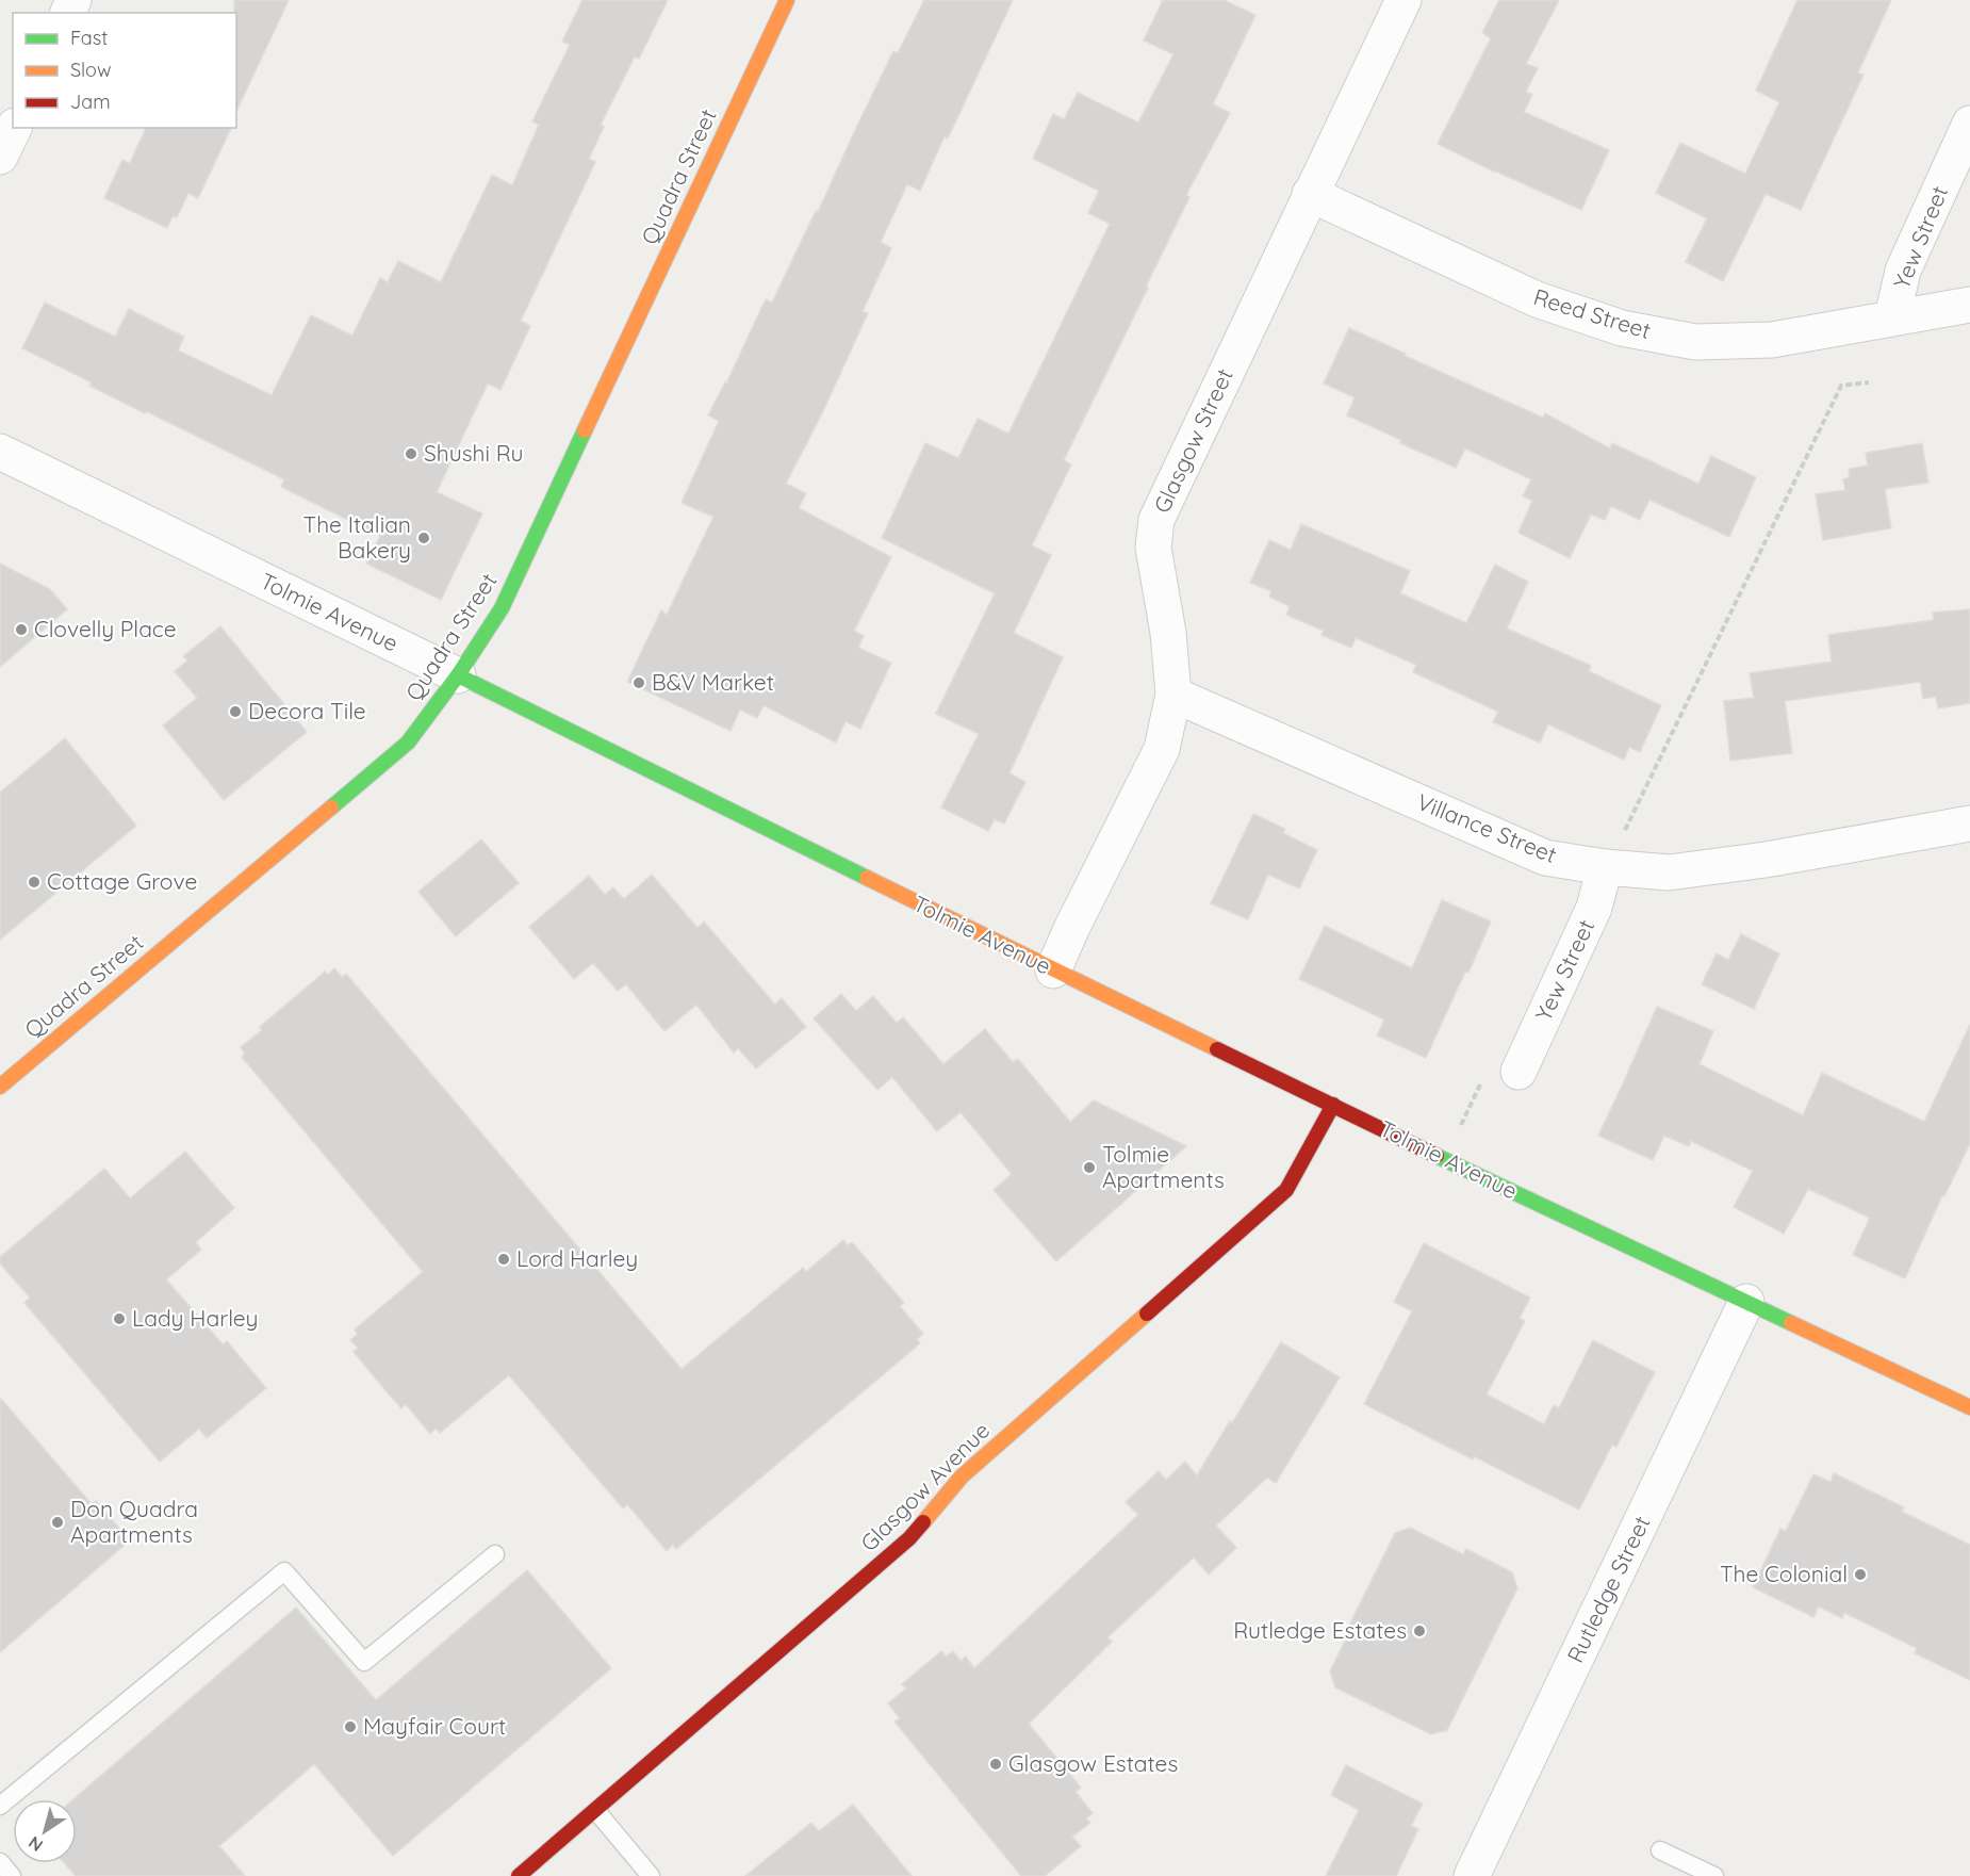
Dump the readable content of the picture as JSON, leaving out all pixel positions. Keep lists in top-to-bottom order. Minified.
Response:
{"streets":{"street":["Quadra Street","Yew Street","Reed Street","Glasgow Street","Tolmie Avenue","Villance Street","Glasgow Avenue","Rutledge Street"]},"crossings":[["Quadra Street","Tolmie Avenue"],["Yew Street","Reed Street"],["Yew Street","Villance Street"],["Reed Street","Glasgow Street"],["Glasgow Street","Tolmie Avenue"],["Glasgow Street","Villance Street"],["Tolmie Avenue","Glasgow Avenue"],["Tolmie Avenue","Rutledge Street"]],"places":["Shushi Ru","The Italian Bakery","Clovelly Place","B&V Market","Decora Tile","Cottage Grove","Tolmie Apartments","Lord Harley","Lady Harley","Don Quadra Apartments","The Colonial","Rutledge Estates","Mayfair Court","Glasgow Estates"],"legend":["Fast","Slow","Jam"],"north":"bottom left"}
